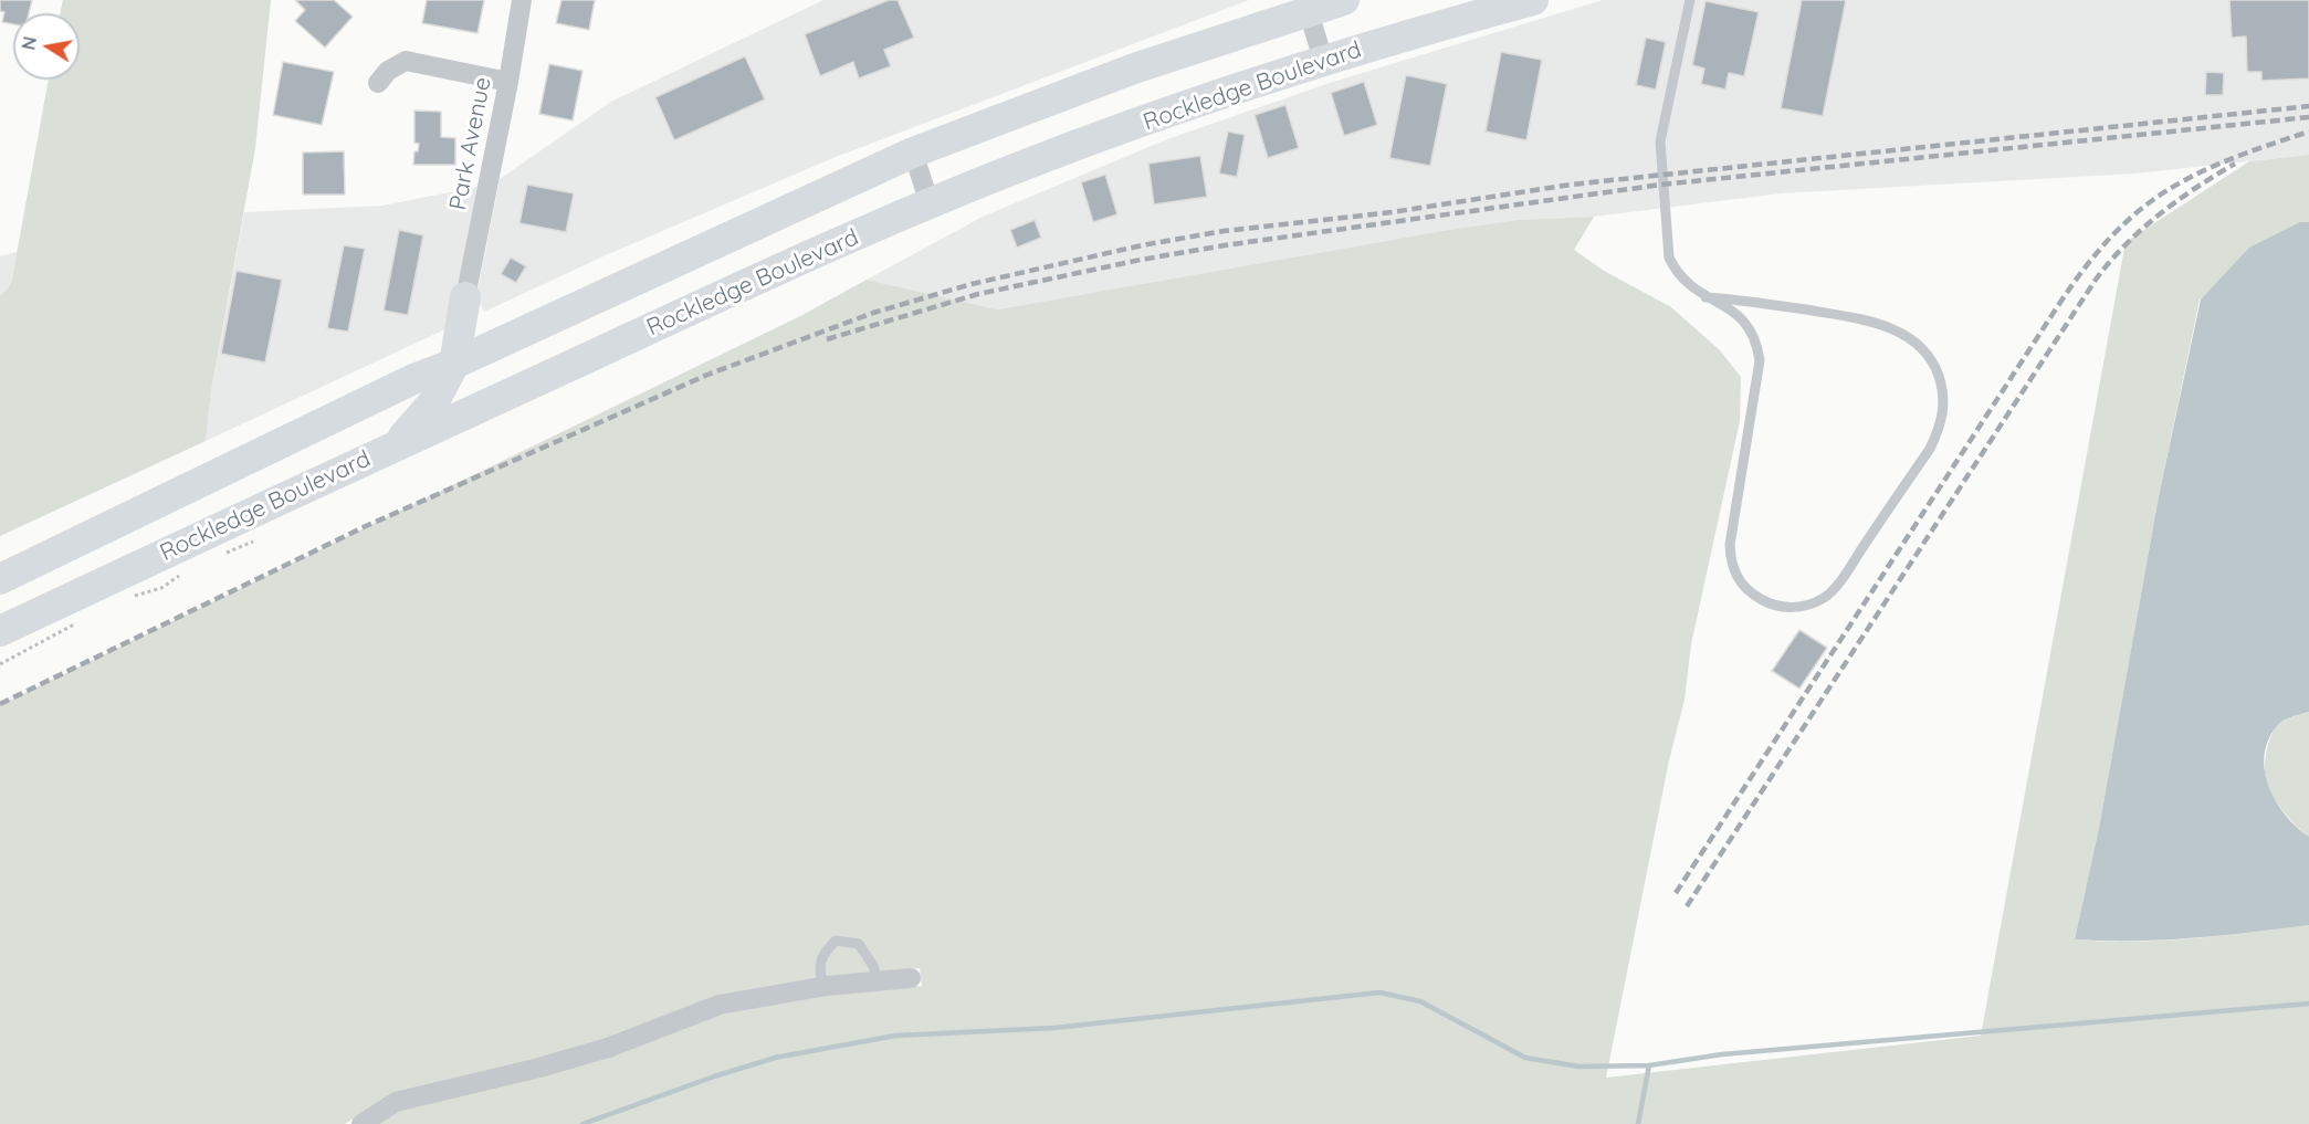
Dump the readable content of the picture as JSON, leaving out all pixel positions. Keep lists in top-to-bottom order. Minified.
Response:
{"streets":{"main road":["Rockledge Boulevard"],"street":["Park Avenue"]},"north":"left"}
